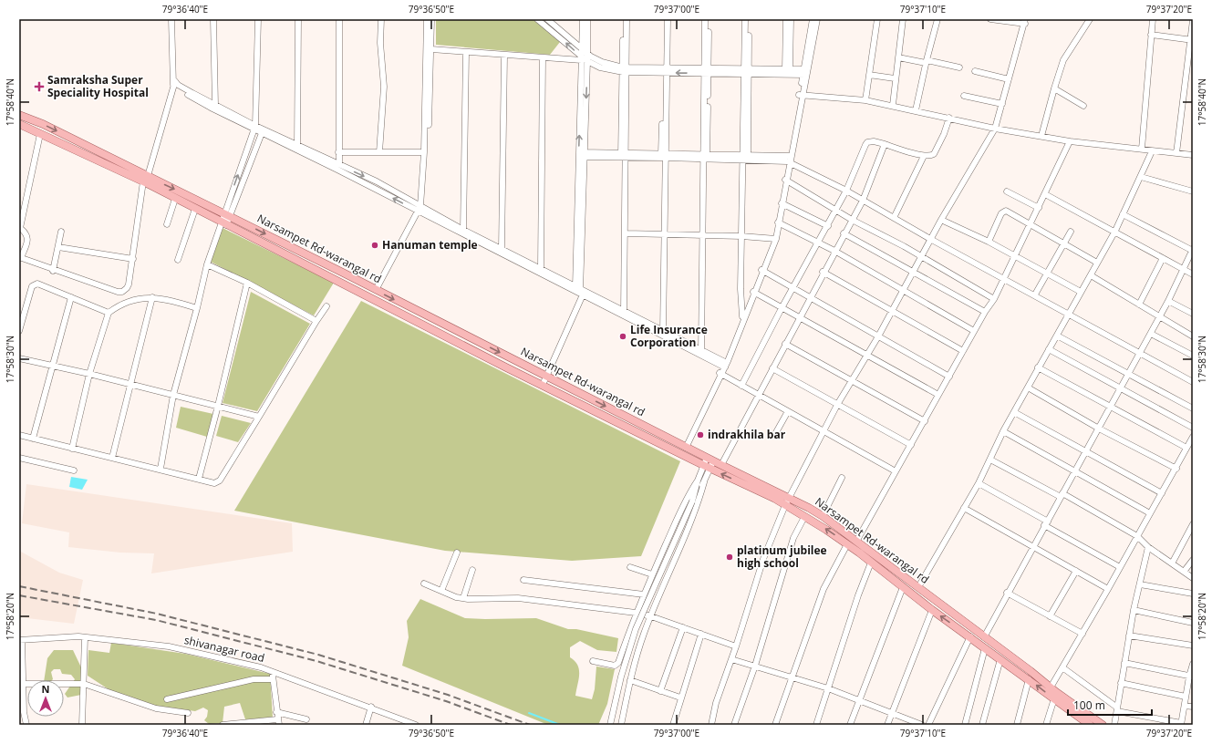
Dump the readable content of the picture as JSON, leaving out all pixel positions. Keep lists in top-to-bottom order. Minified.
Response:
{"streets":{"main road":["Narsampet Rd-warangal rd"],"street":["shivanagar road"]},"places":{"health":["Samraksha Super Speciality Hospital"],"other":["Hanuman temple","Life Insurance Corporation","indrakhila bar","platinum jubilee high school"]},"scale_bar":"100 m","north":"top","coordinates":["79°36'40\"E","79°36'50\"E","79°37'00\"E","79°37'10\"E","79°37'20\"E","17°58'40\"N","17°58'30\"N","17°58'20\"N"]}
